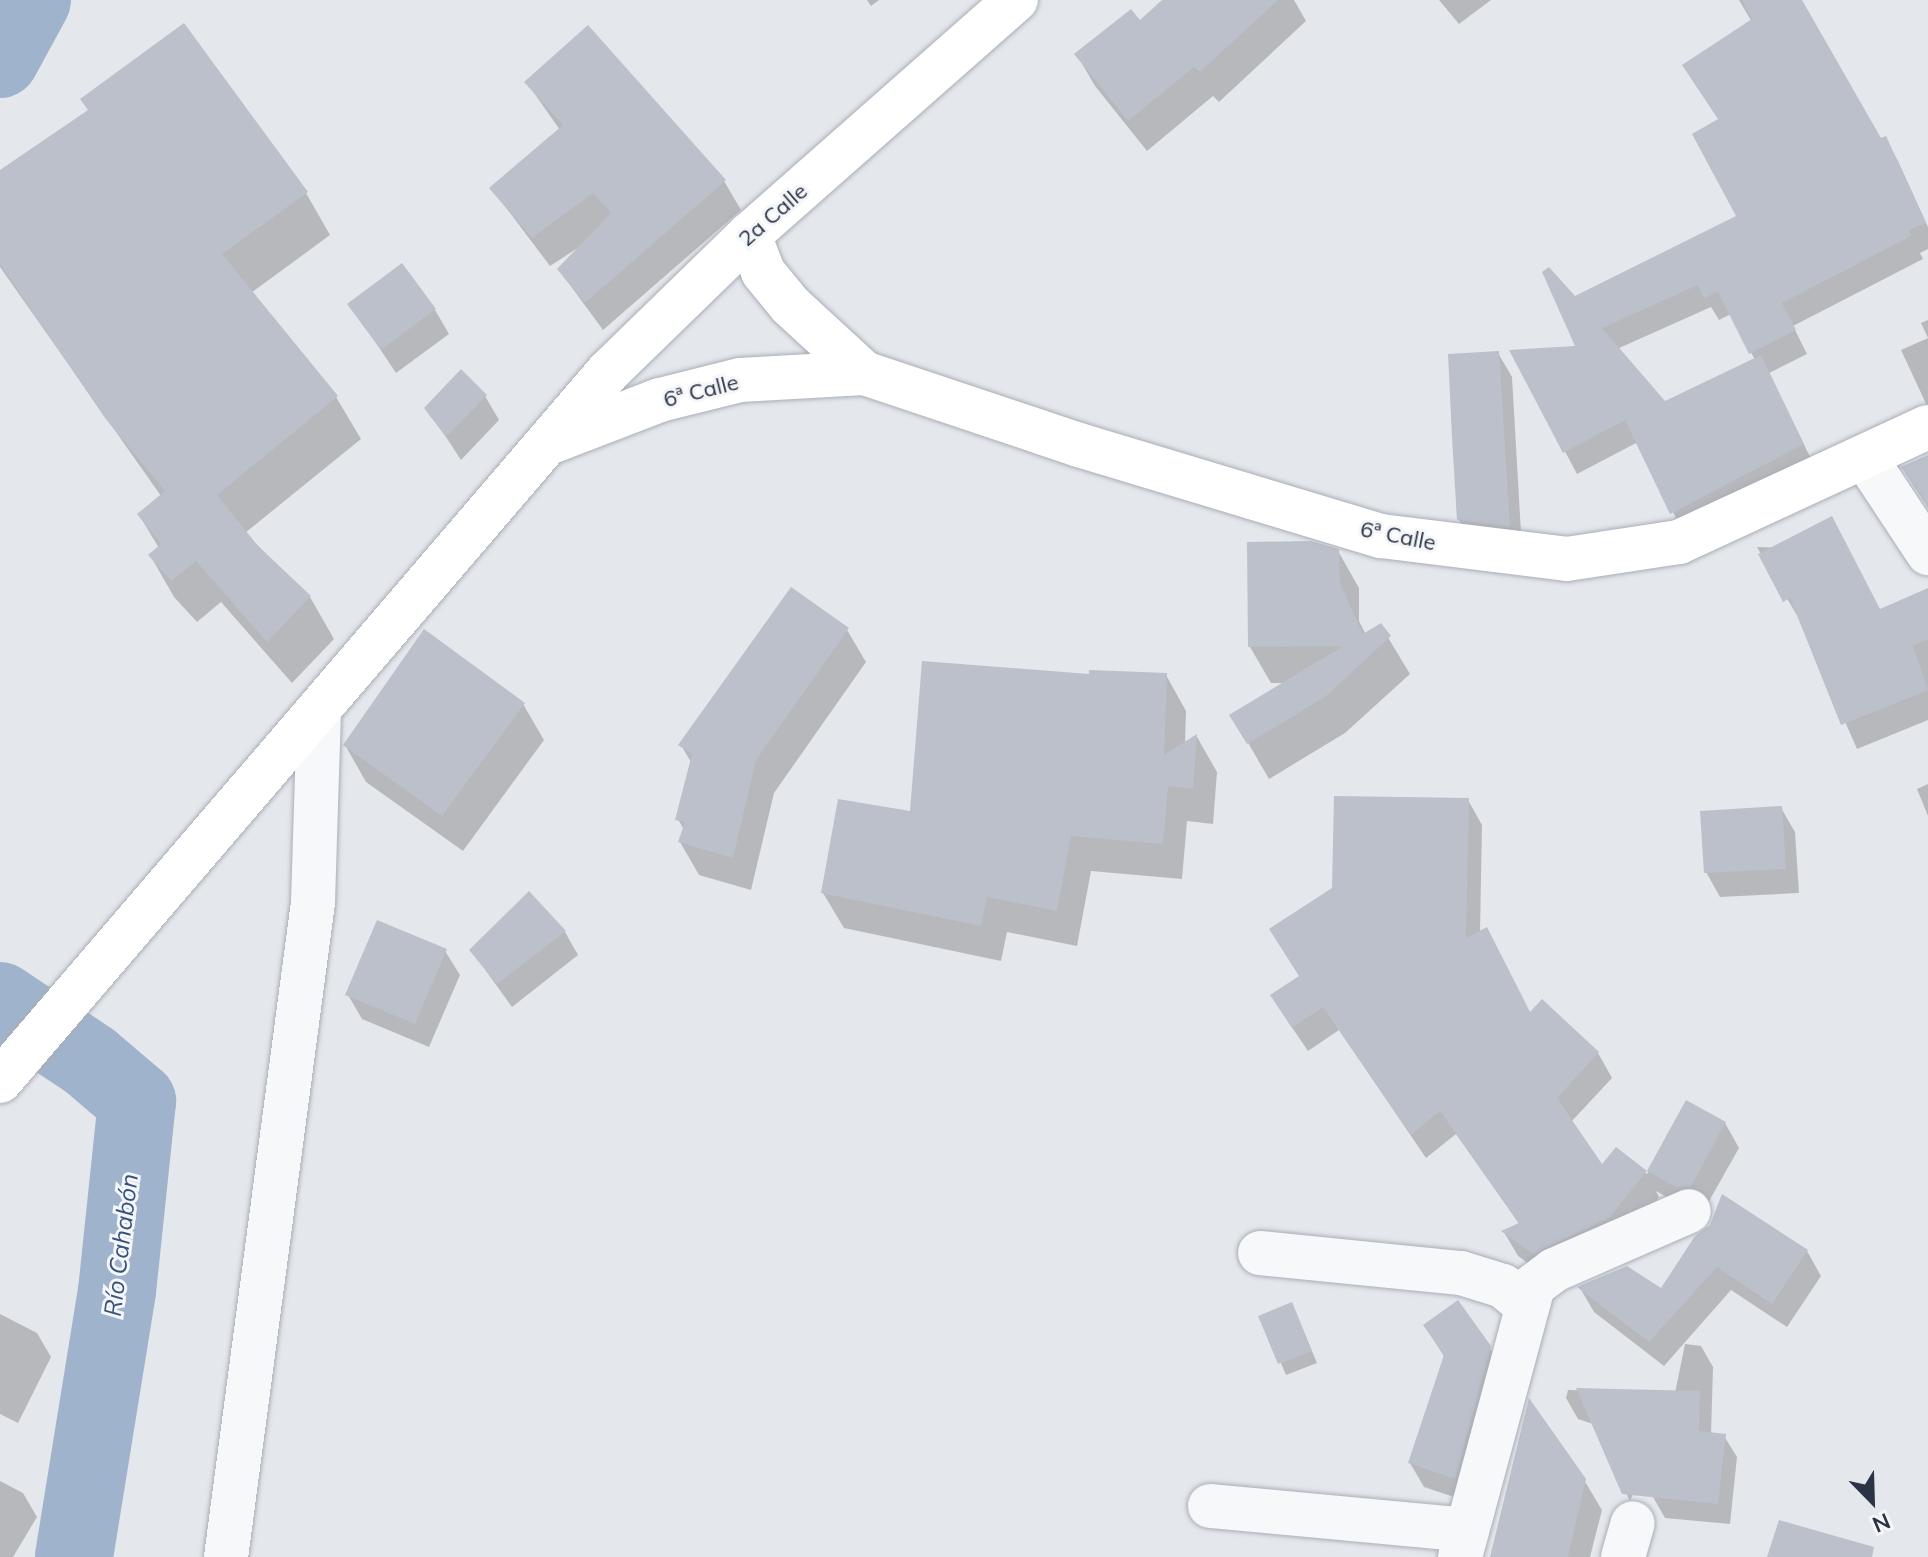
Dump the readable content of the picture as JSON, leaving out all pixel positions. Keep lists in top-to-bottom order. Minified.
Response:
{"streets":{"main road":["2a Calle","6ª Calle"]},"crossings":[["2a Calle","6ª Calle"]],"water":["Río Cahabón"],"north":"bottom right"}
